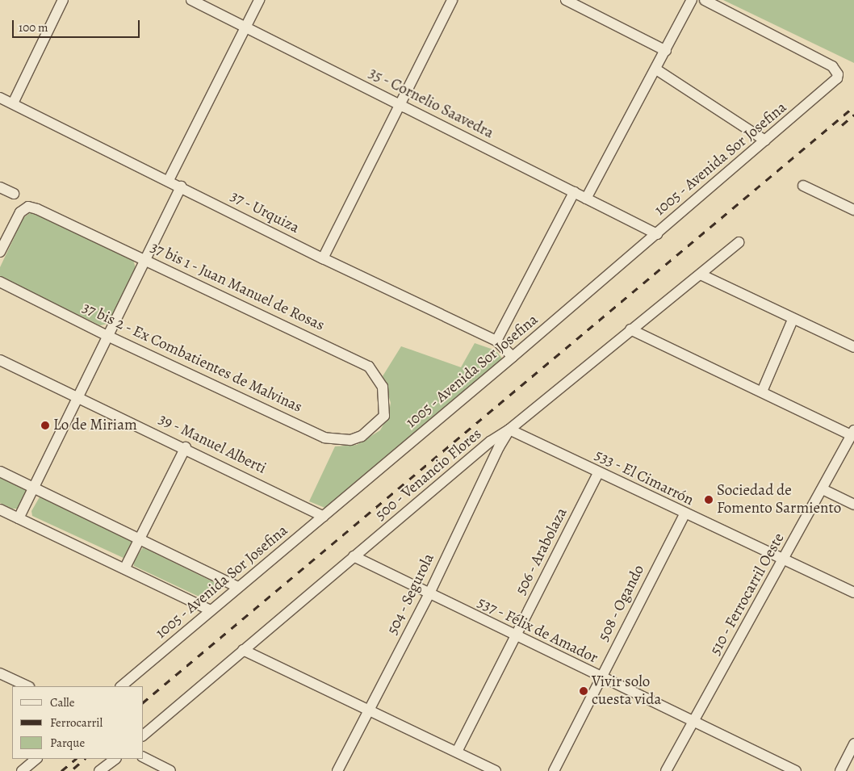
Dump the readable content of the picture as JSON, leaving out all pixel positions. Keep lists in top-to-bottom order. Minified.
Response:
{"streets":{"street":["35 - Cornelio Saavedra","1005 - Avenida Sor Josefina","37 - Urquiza","37 bis 1 - Juan Manuel de Rosas","37 bis 2 - Ex Combatientes de Malvinas","39 - Manuel Alberti","500 - Venancio Flores","533 - El Cimarrón","506 - Arabolaza","504 - Segurola","510 - Ferrocarril Oeste","508 - Ogando","537 - Félix de Amador"]},"crossings":[["35 - Cornelio Saavedra","1005 - Avenida Sor Josefina"],["1005 - Avenida Sor Josefina","37 - Urquiza"],["1005 - Avenida Sor Josefina","39 - Manuel Alberti"],["37 bis 1 - Juan Manuel de Rosas","37 bis 2 - Ex Combatientes de Malvinas"],["500 - Venancio Flores","533 - El Cimarrón"],["500 - Venancio Flores","504 - Segurola"],["500 - Venancio Flores","537 - Félix de Amador"],["533 - El Cimarrón","506 - Arabolaza"],["533 - El Cimarrón","504 - Segurola"],["533 - El Cimarrón","510 - Ferrocarril Oeste"],["533 - El Cimarrón","508 - Ogando"],["506 - Arabolaza","537 - Félix de Amador"],["504 - Segurola","537 - Félix de Amador"],["510 - Ferrocarril Oeste","537 - Félix de Amador"],["508 - Ogando","537 - Félix de Amador"]],"places":["Lo de Miriam","Sociedad de Fomento Sarmiento","Vivir solo cuesta vida"],"legend":["Calle","Ferrocarril","Parque"],"scale_bar":"100 m"}
